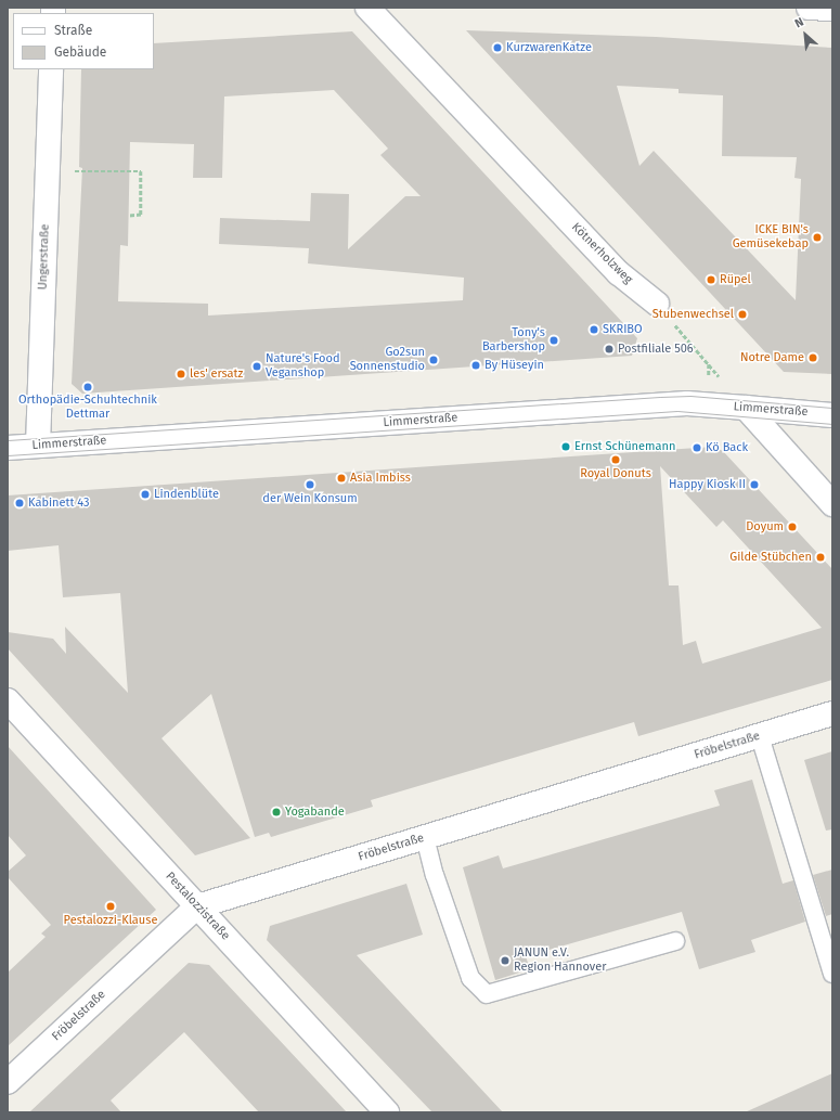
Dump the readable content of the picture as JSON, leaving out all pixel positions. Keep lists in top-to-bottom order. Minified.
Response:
{"streets":{"street":["Kötnerholzweg","Ungerstraße","Limmerstraße","Fröbelstraße","Pestalozzistraße"]},"crossings":[["Ungerstraße","Limmerstraße"],["Fröbelstraße","Pestalozzistraße"]],"places":["KurzwarenKatze","ICKE BIN's Gemüsekebap","Rüpel","Stubenwechsel","SKRIBO","Tony's Barbershop","Postfiliale 506","Notre Dame","Go2sun Sonnenstudio","By Hüseyin","Nature's Food Veganshop","les' ersatz","Orthopädie-Schuhtechnik Dettmar","Ernst Schünemann","Kö Back","Royal Donuts","Asia Imbiss","der Wein Konsum","Happy Kiosk II","Lindenblüte","Kabinett 43","Doyum","Gilde Stübchen","Yogabande","Pestalozzi-Klause","JANUN e.V. Region Hannover"],"legend":["Straße","Gebäude"],"north":"top left"}
